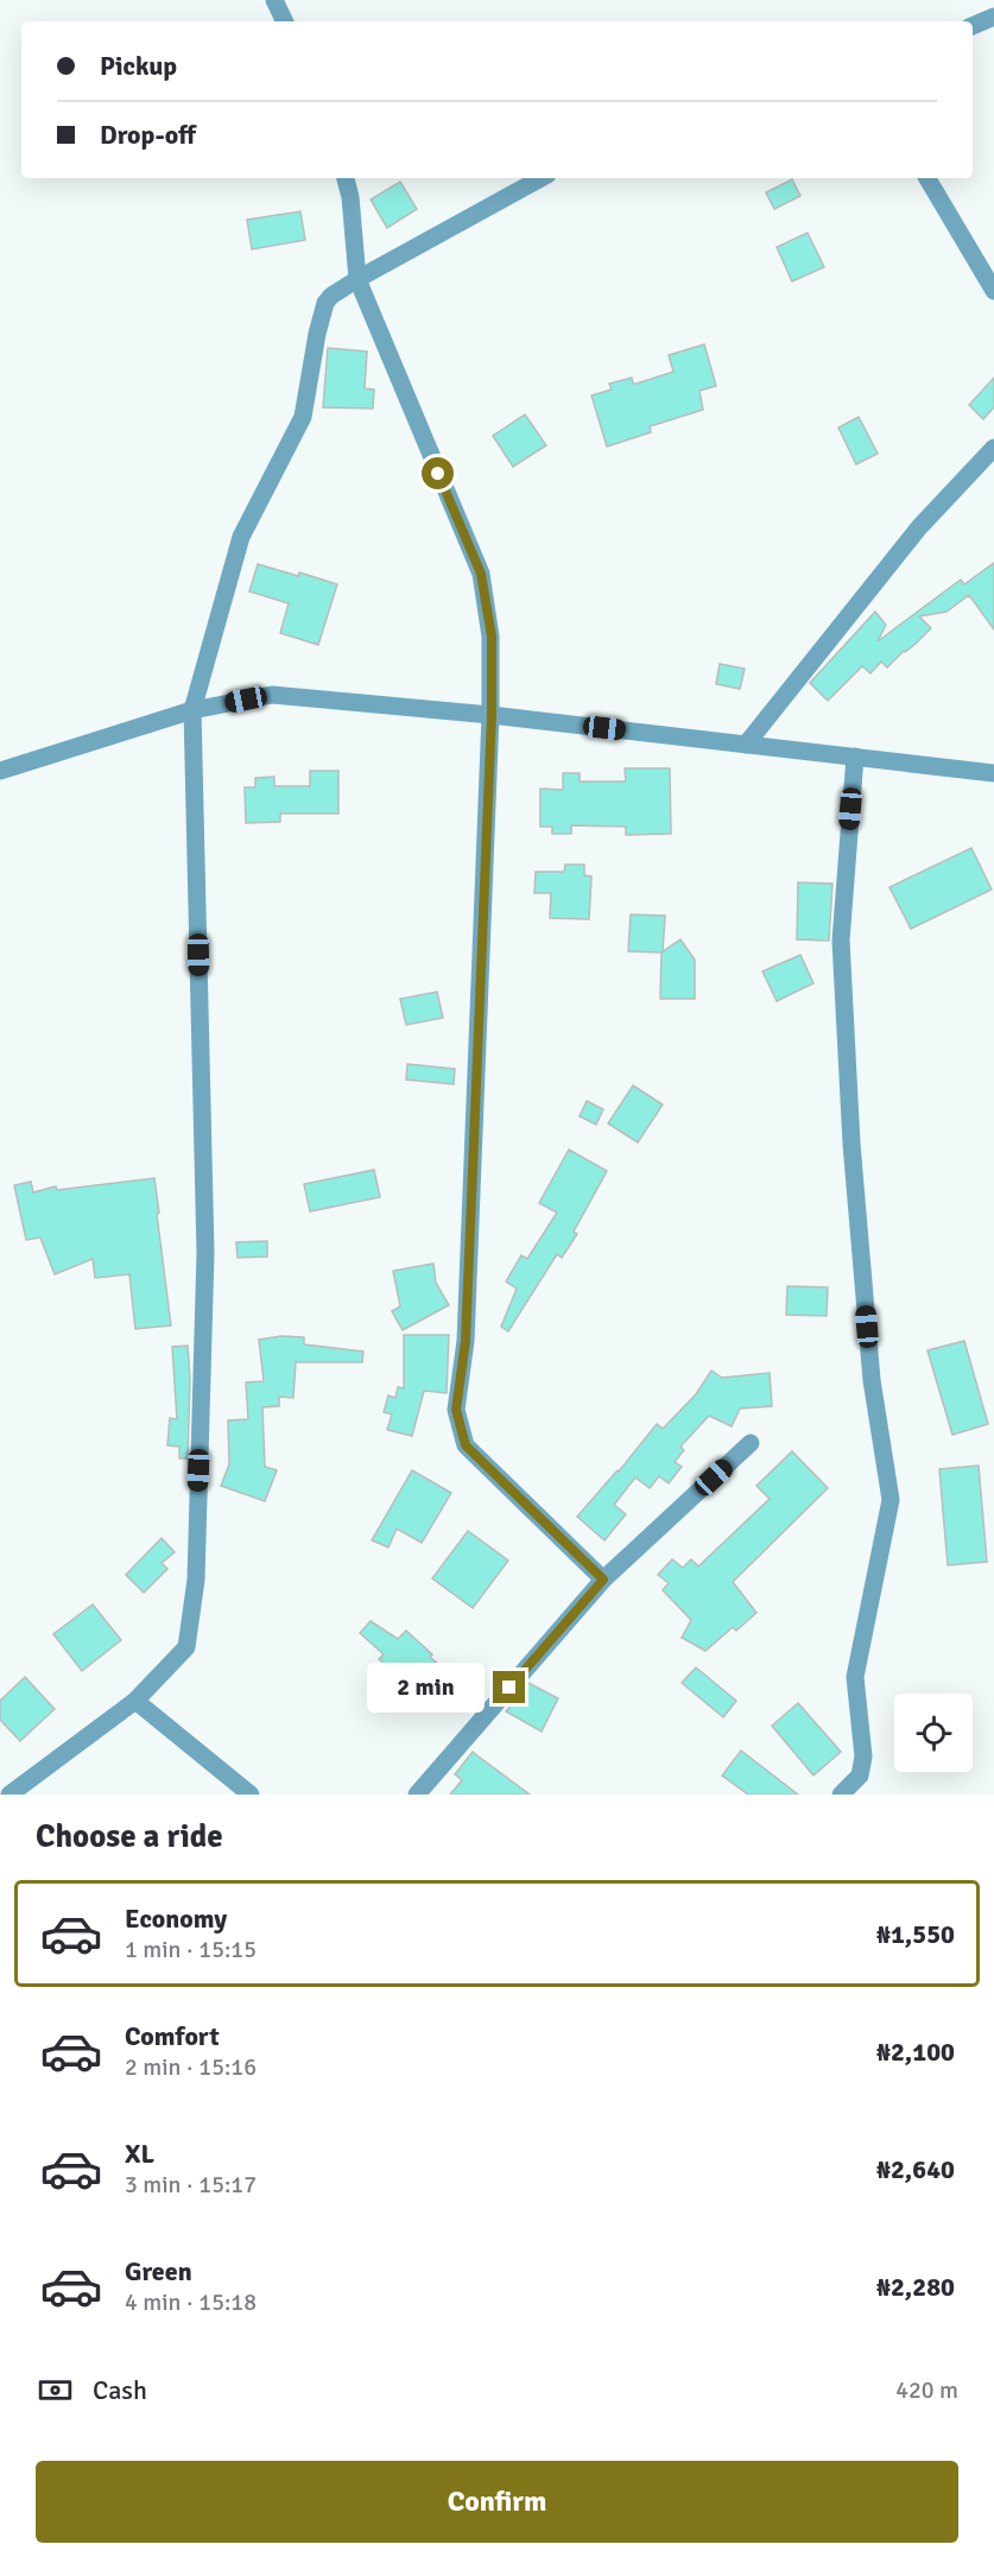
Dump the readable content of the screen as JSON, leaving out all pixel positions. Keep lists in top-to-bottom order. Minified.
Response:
{"page":{"banner":["Pickup","Drop-off"],"bubble":"2 min","heading":"Choose a ride","list":[{"name":"Economy","note":"1 min · 15:15","value":"₦1,550"},{"name":"Comfort","note":"2 min · 15:16","value":"₦2,100"},{"name":"XL","note":"3 min · 15:17","value":"₦2,640"},{"name":"Green","note":"4 min · 15:18","value":"₦2,280"}],"pay":["Cash","420 m"],"buttons":"Confirm"}}
